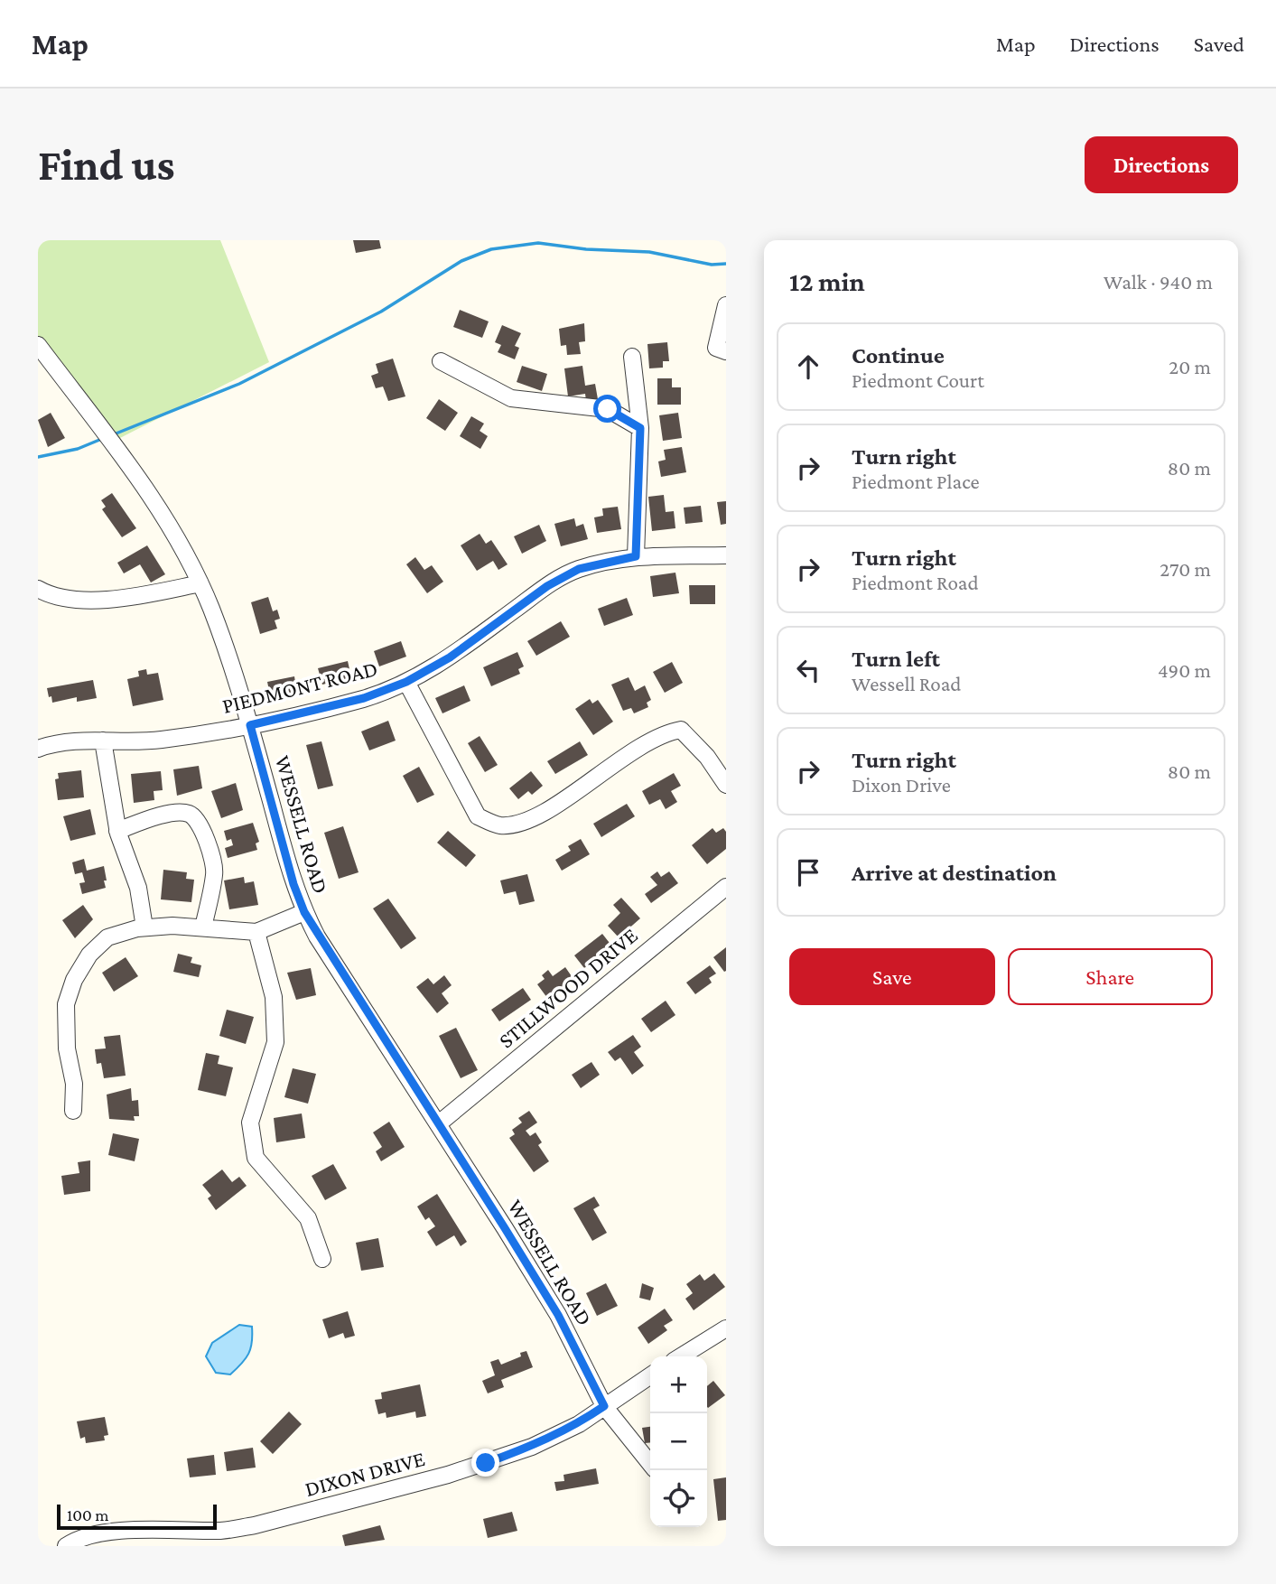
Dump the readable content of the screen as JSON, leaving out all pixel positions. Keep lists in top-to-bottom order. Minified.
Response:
{"streets":{"street":["PIEDMONT ROAD","WESSELL ROAD","STILLWOOD DRIVE","DIXON DRIVE"]},"crossings":[["PIEDMONT ROAD","WESSELL ROAD"],["WESSELL ROAD","STILLWOOD DRIVE"],["WESSELL ROAD","DIXON DRIVE"]],"scale_bar":"100 m","page":{"header":"Map","nav":["Map","Directions","Saved"],"buttons":["Directions",["Save","Share"]],"title":"Find us","heading":["12 min","Walk · 940 m"],"list":[["Continue","Piedmont Court","20 m"],["Turn right","Piedmont Place","80 m"],["Turn right","Piedmont Road","270 m"],["Turn left","Wessell Road","490 m"],["Turn right","Dixon Drive","80 m"],"Arrive at destination"],"map_buttons":["+","−"],"scale":"100 m"}}
